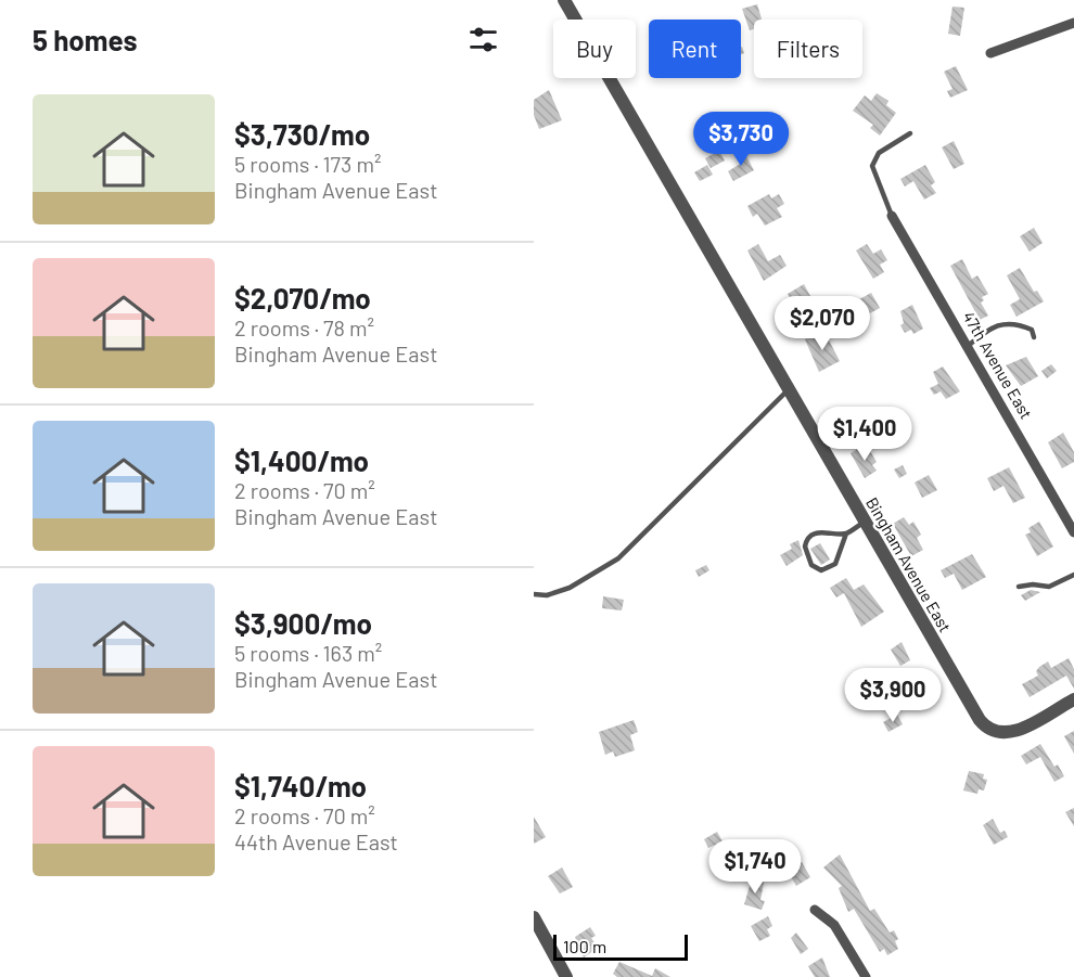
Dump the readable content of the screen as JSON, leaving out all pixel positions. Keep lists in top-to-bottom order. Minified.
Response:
{"streets":{"street":["47th Avenue East","Bingham Avenue East"]},"scale_bar":"100 m","page":{"heading":"5 homes","chip":["Buy","Rent","Filters"],"list":[{"name":"$3,730/mo","note":"5 rooms · 173 m² · Bingham Avenue East"},{"name":"$2,070/mo","note":"2 rooms · 78 m² · Bingham Avenue East"},{"name":"$1,400/mo","note":"2 rooms · 70 m² · Bingham Avenue East"},{"name":"$3,900/mo","note":"5 rooms · 163 m² · Bingham Avenue East"},{"name":"$1,740/mo","note":"2 rooms · 70 m² · 44th Avenue East"}],"price":["$3,730","$2,070","$1,400","$3,900","$1,740"],"scale":"100 m"}}
